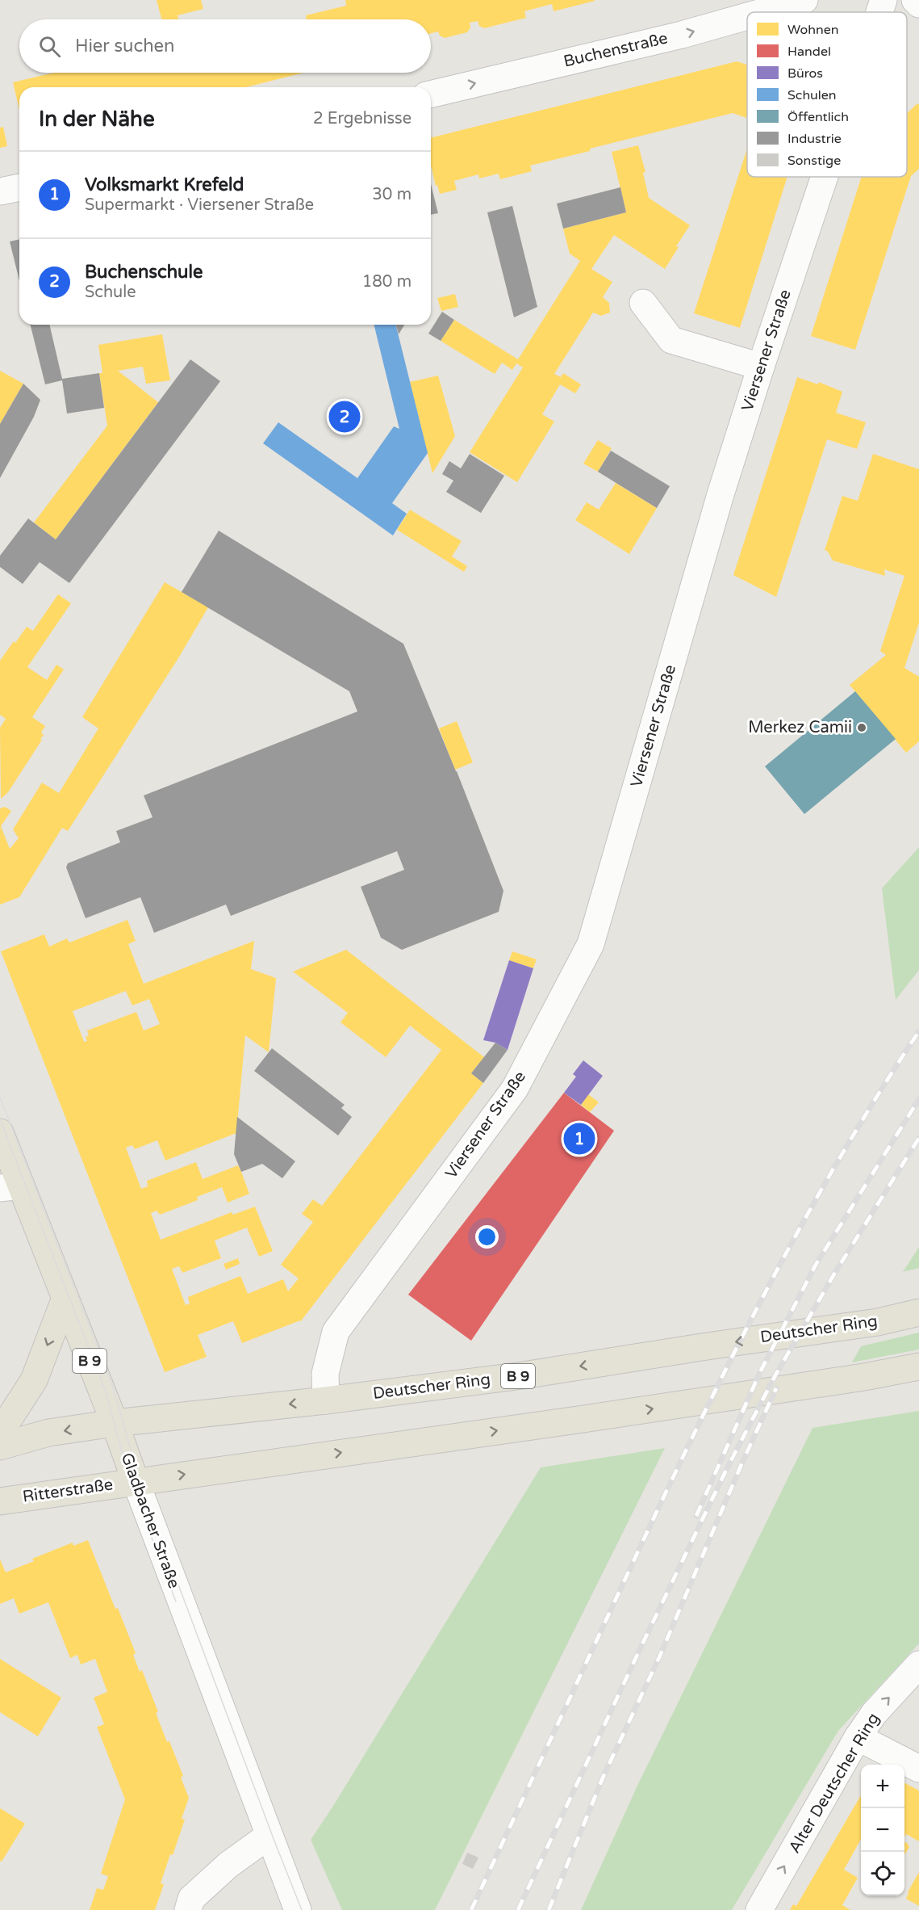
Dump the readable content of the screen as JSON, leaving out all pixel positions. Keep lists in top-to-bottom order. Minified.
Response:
{"streets":{"main road":["Deutscher Ring","B 9","Ritterstraße","Gladbacher Straße"],"street":["Buchenstraße","Viersener Straße","Alter Deutscher Ring"]},"crossings":[["Viersener Straße","Deutscher Ring"],["Deutscher Ring","Gladbacher Straße"],["Ritterstraße","Gladbacher Straße"]],"one_way":["Buchenstraße","Alter Deutscher Ring"],"places":["Merkez Camii"],"legend":["Wohnen","Handel","Büros","Schulen","Öffentlich","Industrie","Sonstige"],"page":{"search":"Hier suchen","heading":["In der Nähe","2 Ergebnisse"],"list":[{"mark":"1","name":"Volksmarkt Krefeld","note":"Supermarkt · Viersener Straße","value":"30 m"},{"mark":"2","name":"Buchenschule","note":"Schule","value":"180 m"}],"pins":["2","1"],"map_buttons":["+","−"]}}
